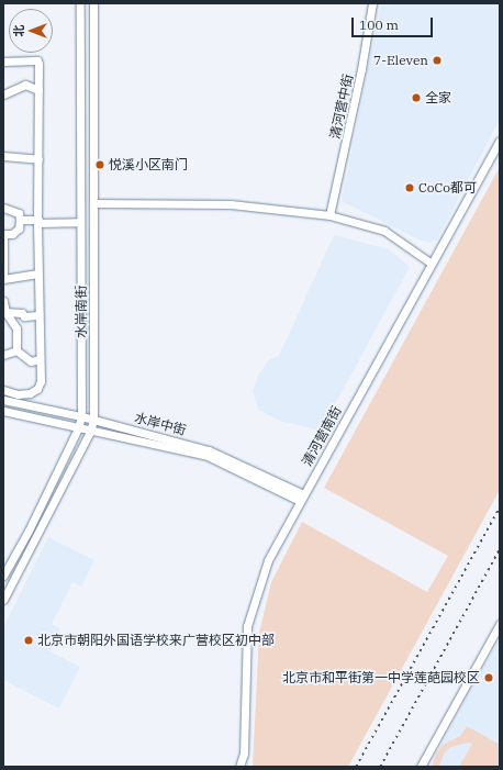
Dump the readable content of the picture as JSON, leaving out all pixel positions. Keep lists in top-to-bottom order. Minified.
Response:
{"streets":{"street":["清河营中街","水岸南街","水岸中街","清河营南街"]},"crossings":[["水岸南街","水岸中街"],["水岸中街","清河营南街"]],"places":["7-Eleven","全家","悦溪小区南门","CoCo都可","北京市朝阳外国语学校来广营校区初中部","北京市和平街第一中学莲葩园校区"],"scale_bar":"100 m","north":"left"}
